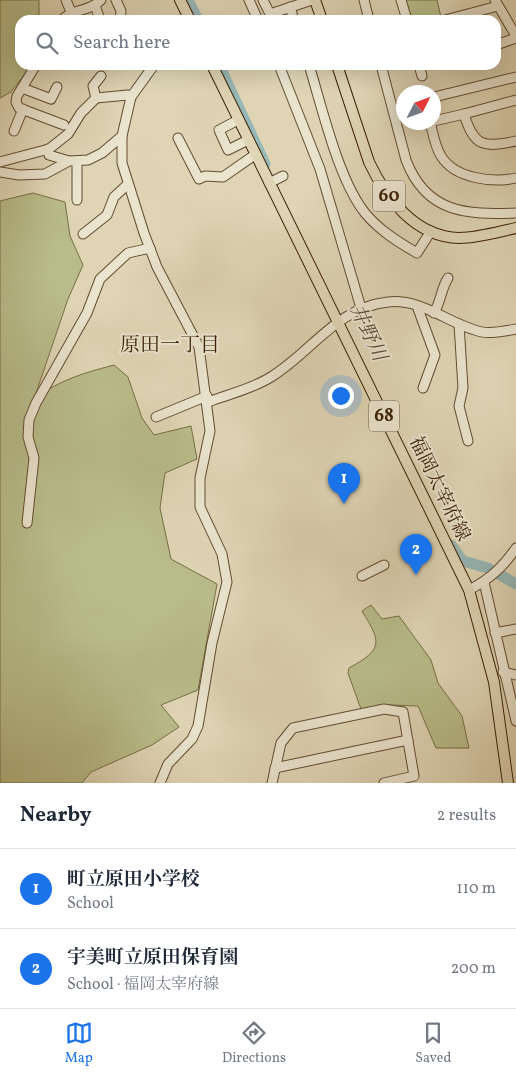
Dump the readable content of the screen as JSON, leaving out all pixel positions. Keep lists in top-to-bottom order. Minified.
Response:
{"streets":{"main road":["60","68","福岡太宰府線"]},"districts":["原田一丁目"],"water":["井野川"],"north":"top right","page":{"search":"Search here","pins":["1","2"],"heading":["Nearby","2 results"],"list":[{"mark":"1","name":"町立原田小学校","note":"School","value":"110 m"},{"mark":"2","name":"宇美町立原田保育園","note":"School · 福岡太宰府線","value":"200 m"}],"nav":["Map","Directions","Saved"]}}
